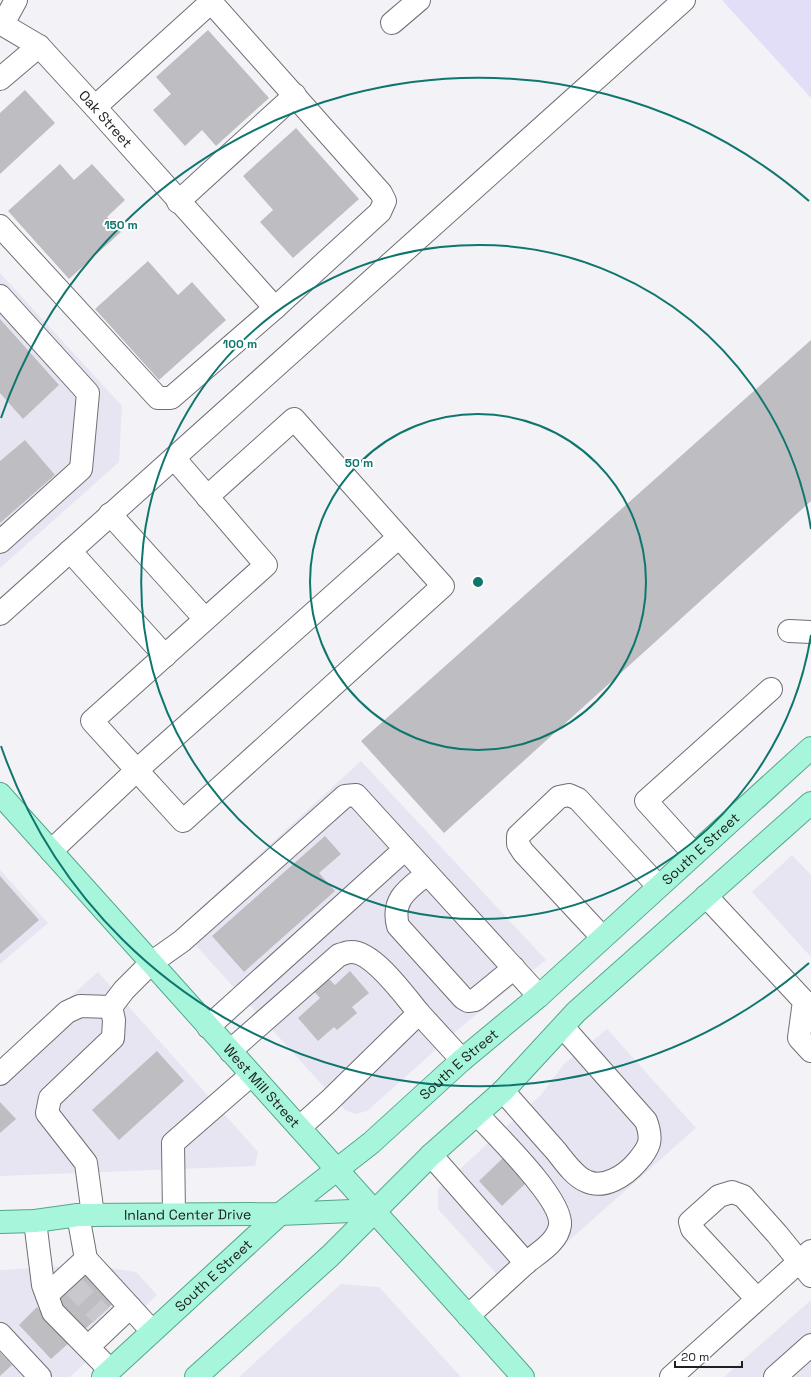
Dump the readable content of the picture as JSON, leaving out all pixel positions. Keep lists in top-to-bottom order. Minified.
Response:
{"streets":{"main road":["South E Street","West Mill Street","Inland Center Drive"],"street":["Oak Street"]},"crossings":[["South E Street","West Mill Street"],["South E Street","Inland Center Drive"],["West Mill Street","Inland Center Drive"]],"scale_bar":"20 m","rings":["150 m","100 m","50 m"]}
